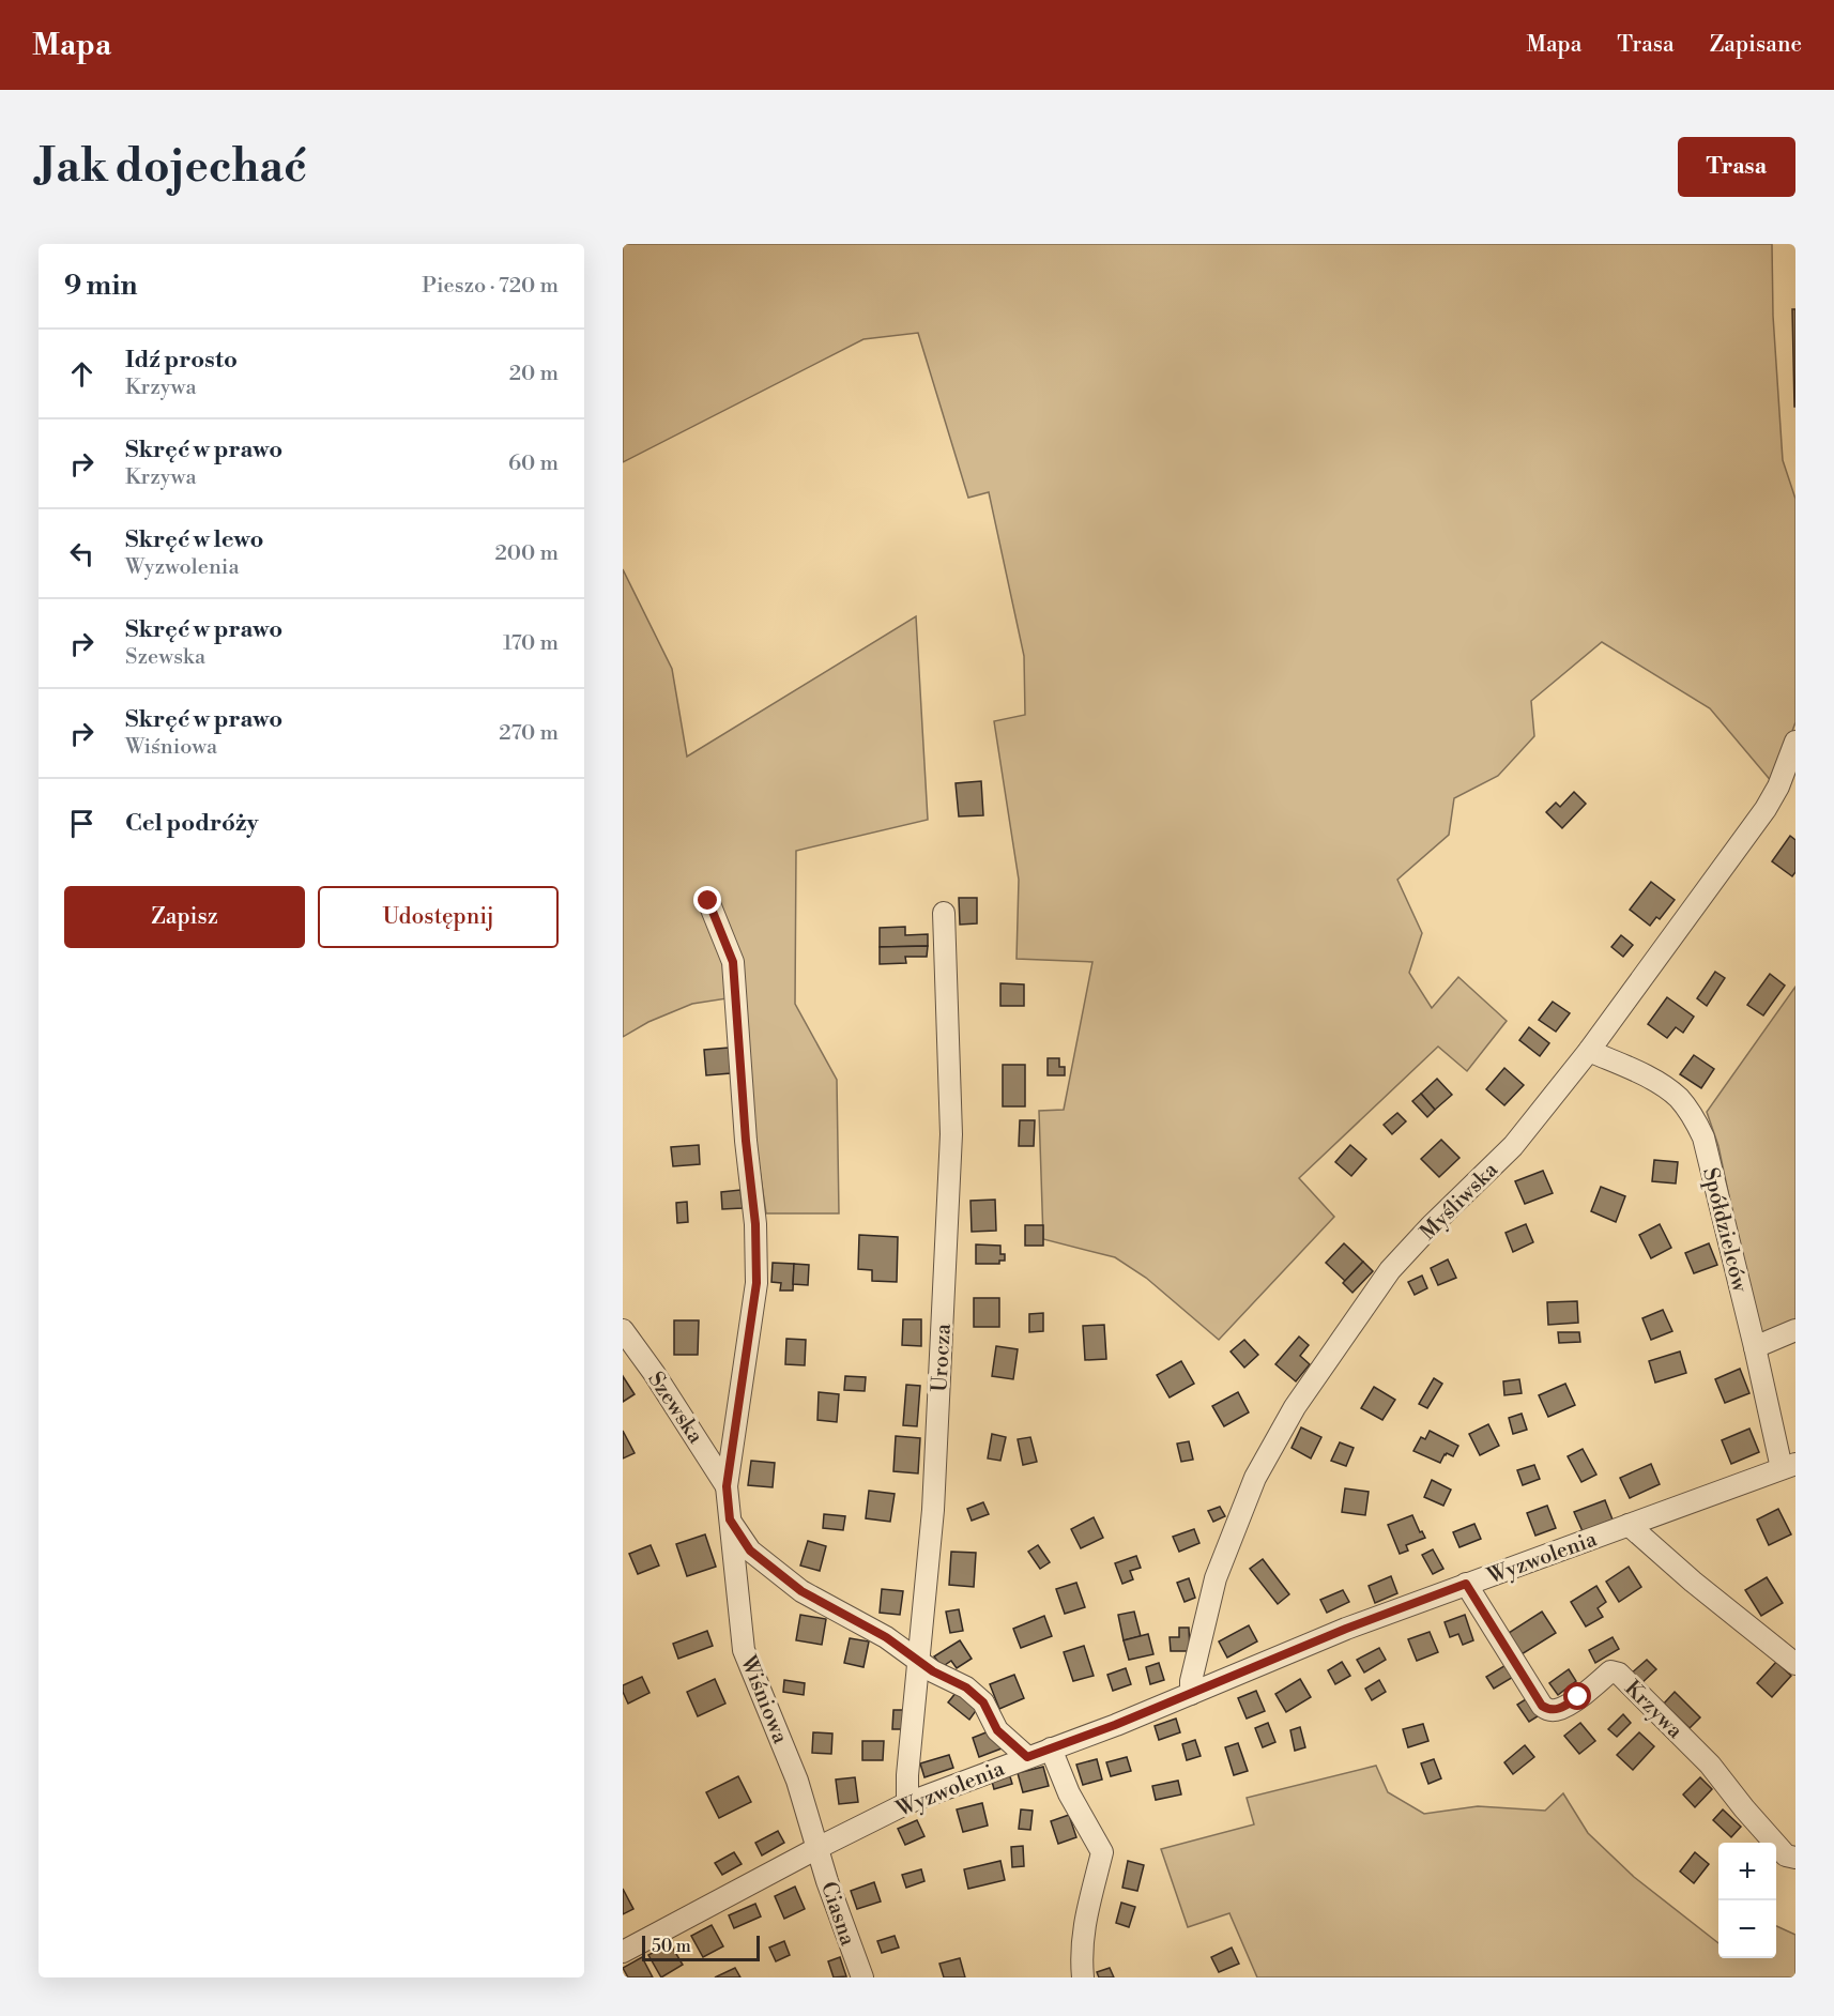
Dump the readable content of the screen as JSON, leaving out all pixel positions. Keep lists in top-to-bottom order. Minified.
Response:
{"streets":{"street":["Myśliwska","Spółdzielców","Urocza","Szewska","Wyzwolenia","Wiśniowa","Krzywa","Ciasna"]},"crossings":[["Myśliwska","Spółdzielców"],["Myśliwska","Wyzwolenia"],["Spółdzielców","Wyzwolenia"],["Urocza","Wyzwolenia"],["Szewska","Wiśniowa"],["Wyzwolenia","Wiśniowa"],["Wyzwolenia","Krzywa"],["Wyzwolenia","Ciasna"],["Wiśniowa","Ciasna"]],"scale_bar":"50 m","page":{"header":"Mapa","nav":["Mapa","Trasa","Zapisane"],"buttons":["Trasa",["Zapisz","Udostępnij"]],"title":"Jak dojechać","heading":["9 min","Pieszo · 720 m"],"list":[["Idź prosto","Krzywa","20 m"],["Skręć w prawo","Krzywa","60 m"],["Skręć w lewo","Wyzwolenia","200 m"],["Skręć w prawo","Szewska","170 m"],["Skręć w prawo","Wiśniowa","270 m"],"Cel podróży"],"map_buttons":["+","−"],"scale":"50 m"}}
